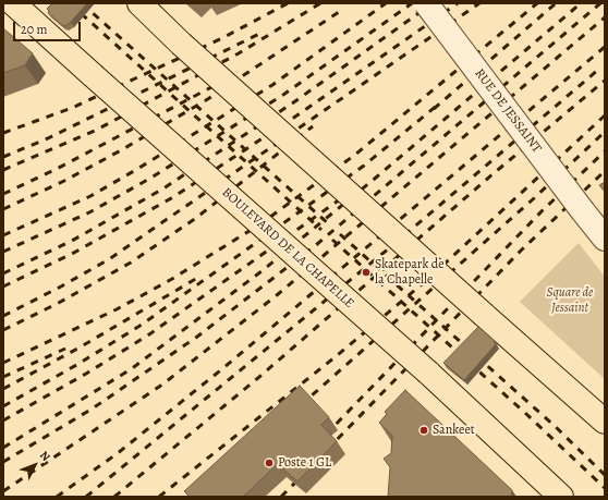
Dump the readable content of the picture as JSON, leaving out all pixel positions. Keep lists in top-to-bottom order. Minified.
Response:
{"streets":{"main road":["BOULEVARD DE LA CHAPELLE"],"street":["RUE DE JESSAINT"]},"parks":["Square de Jessaint"],"places":["Skatepark de la Chapelle","Sankeet","Poste 1 GL"],"scale_bar":"20 m","north":"top right"}
